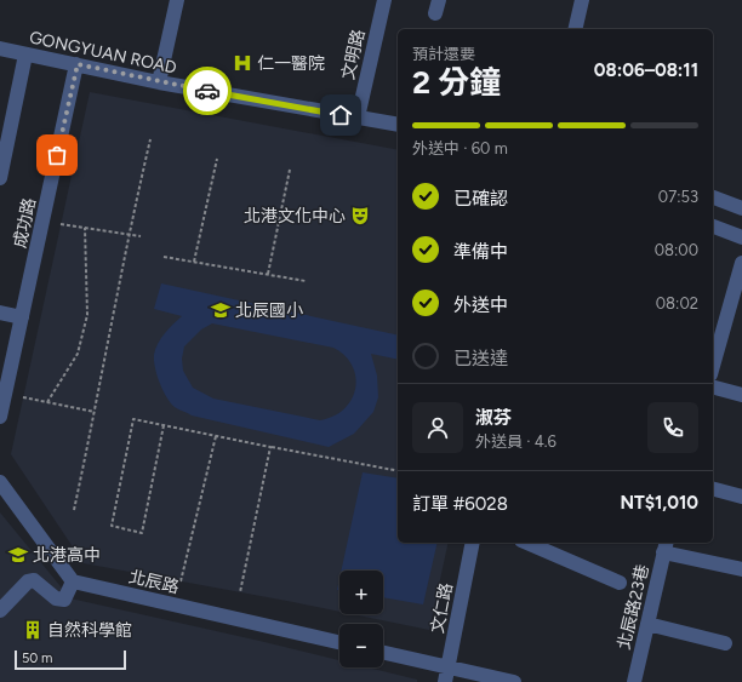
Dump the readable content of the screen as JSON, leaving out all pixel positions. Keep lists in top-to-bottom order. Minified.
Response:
{"streets":{"street":["GONGYUAN ROAD","文明路","成功路","北辰路","北辰路23巷","文仁路"]},"crossings":[["GONGYUAN ROAD","文明路"],["GONGYUAN ROAD","成功路"]],"places":{"hospital":["仁一醫院"],"theatre":["北港文化中心"],"school or university":["北辰國小","北港高中"],"building":["自然科學館"]},"scale_bar":"50 m","page":{"heading":["2 分鐘","預計還要","08:06–08:11"],"panel":["淑芬","外送員 · 4.6","訂單 #6028","NT$1,010"],"bar":"外送中 · 60 m","list":[["已確認","07:53"],["準備中","08:00"],["外送中","08:02"],"已送達"],"map_buttons":["+","−"],"scale":"50 m"}}
